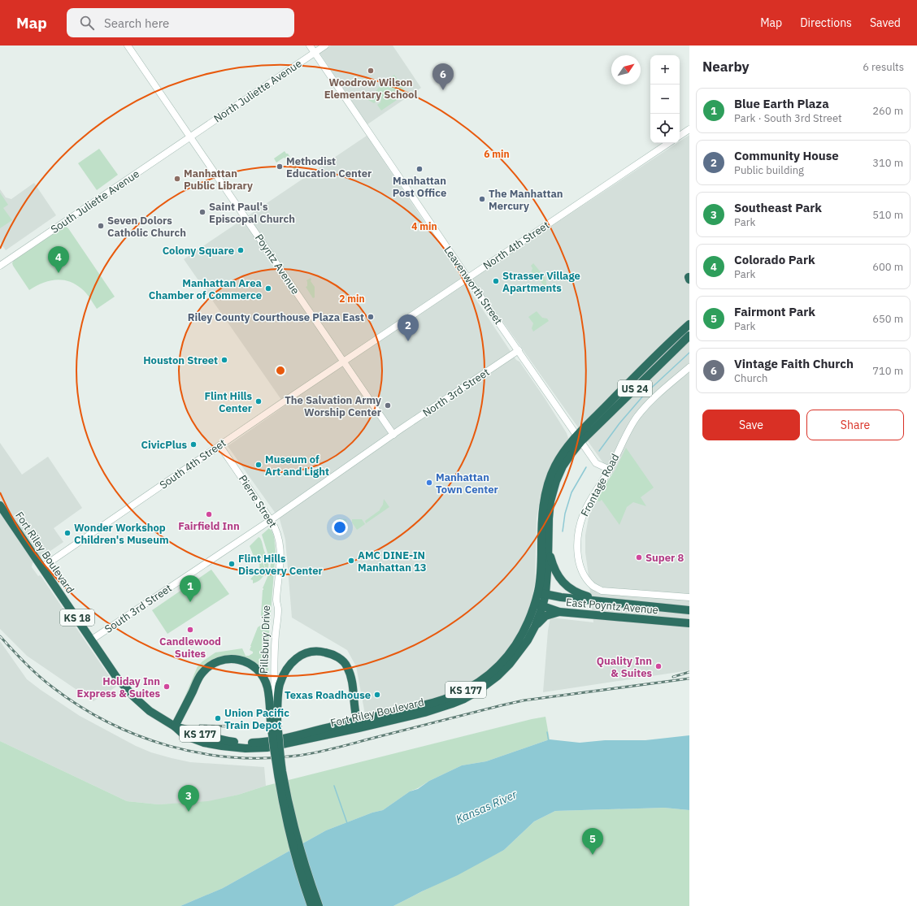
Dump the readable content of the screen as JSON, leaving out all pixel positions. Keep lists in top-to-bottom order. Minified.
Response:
{"streets":{"highway":["US 24","Fort Riley Boulevard","East Poyntz Avenue","KS 18","Pillsbury Drive","KS 177"],"street":["North Juliette Avenue","South Juliette Avenue","North 4th Street","Poyntz Avenue","Leavenworth Street","North 3rd Street","South 4th Street","Frontage Road","Pierre Street","South 3rd Street"]},"crossings":[["North Juliette Avenue","South Juliette Avenue"],["North Juliette Avenue","Poyntz Avenue"],["North Juliette Avenue","Leavenworth Street"],["South Juliette Avenue","Poyntz Avenue"],["North 4th Street","Poyntz Avenue"],["North 4th Street","Leavenworth Street"],["North 4th Street","South 4th Street"],["Poyntz Avenue","North 3rd Street"],["Poyntz Avenue","South 4th Street"],["Poyntz Avenue","South 3rd Street"],["Leavenworth Street","US 24"],["Leavenworth Street","North 3rd Street"],["Leavenworth Street","Frontage Road"],["US 24","Fort Riley Boulevard"],["US 24","East Poyntz Avenue"],["North 3rd Street","South 3rd Street"],["South 4th Street","Pierre Street"],["South 4th Street","Fort Riley Boulevard"],["Pierre Street","South 3rd Street"],["Pierre Street","Pillsbury Drive"],["Fort Riley Boulevard","East Poyntz Avenue"],["Fort Riley Boulevard","South 3rd Street"],["Fort Riley Boulevard","KS 177"],["Pillsbury Drive","KS 177"]],"water":["Kansas River"],"places":["Woodrow Wilson Elementary School","Methodist Education Center","Manhattan Post Office","Manhattan Public Library","The Manhattan Mercury","Saint Paul's Episcopal Church","Seven Dolors Catholic Church","Colony Square","Strasser Village Apartments","Manhattan Area Chamber of Commerce","Riley County Courthouse Plaza East","Houston Street","Flint Hills Center","The Salvation Army Worship Center","CivicPlus","Museum of Art and Light","Manhattan Town Center","Fairfield Inn","Wonder Workshop Children's Museum","Super 8","AMC DINE-IN Manhattan 13","Flint Hills Discovery Center","Candlewood Suites","Quality Inn & Suites","Holiday Inn Express & Suites","Texas Roadhouse","Union Pacific Train Depot"],"north":"top right","page":{"header":"Map","search":"Search here","nav":["Map","Directions","Saved"],"heading":["Nearby","6 results"],"map_buttons":["+","−"],"pins":["6","4","2","1","3","5"],"list":[{"mark":"1","name":"Blue Earth Plaza","note":"Park · South 3rd Street","value":"260 m"},{"mark":"2","name":"Community House","note":"Public building","value":"310 m"},{"mark":"3","name":"Southeast Park","note":"Park","value":"510 m"},{"mark":"4","name":"Colorado Park","note":"Park","value":"600 m"},{"mark":"5","name":"Fairmont Park","note":"Park","value":"650 m"},{"mark":"6","name":"Vintage Faith Church","note":"Church","value":"710 m"}],"buttons":["Save","Share"]},"rings":["6 min","4 min","2 min"]}
